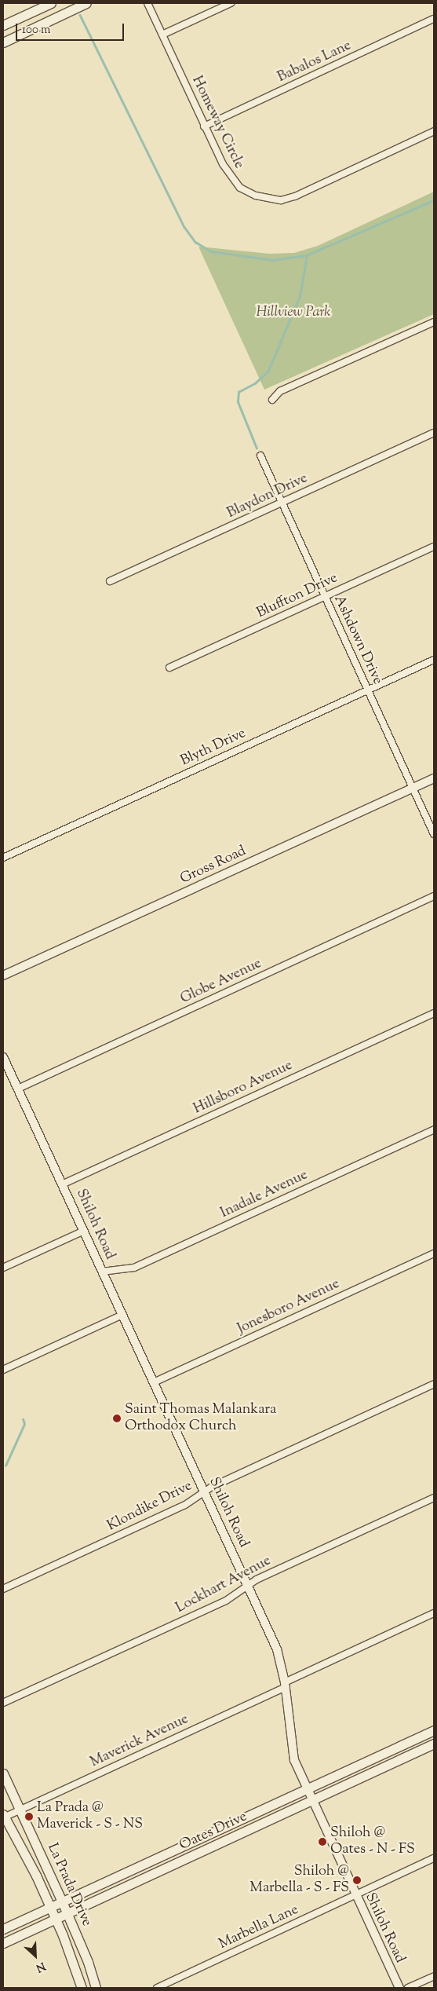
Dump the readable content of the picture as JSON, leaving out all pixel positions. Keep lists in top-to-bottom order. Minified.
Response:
{"streets":{"main road":["Oates Drive","La Prada Drive"],"street":["Babalos Lane","Homeway Circle","Blaydon Drive","Bluffton Drive","Ashdown Drive","Blyth Drive","Gross Road","Globe Avenue","Hillsboro Avenue","Inadale Avenue","Shiloh Road","Jonesboro Avenue","Klondike Drive","Lockhart Avenue","Maverick Avenue","Marbella Lane"]},"crossings":[["Babalos Lane","Homeway Circle"],["Blaydon Drive","Ashdown Drive"],["Bluffton Drive","Ashdown Drive"],["Ashdown Drive","Blyth Drive"],["Ashdown Drive","Gross Road"],["Globe Avenue","Shiloh Road"],["Hillsboro Avenue","Shiloh Road"],["Inadale Avenue","Shiloh Road"],["Shiloh Road","Jonesboro Avenue"],["Shiloh Road","Klondike Drive"],["Shiloh Road","Lockhart Avenue"],["Shiloh Road","Maverick Avenue"],["Shiloh Road","Oates Drive"],["Shiloh Road","Marbella Lane"],["Maverick Avenue","La Prada Drive"],["Oates Drive","La Prada Drive"]],"parks":["Hillview Park"],"places":["Saint Thomas Malankara Orthodox Church","La Prada @ Maverick - S - NS","Shiloh @ Oates - N - FS","Shiloh @ Marbella - S - FS"],"scale_bar":"100 m","north":"bottom right"}
